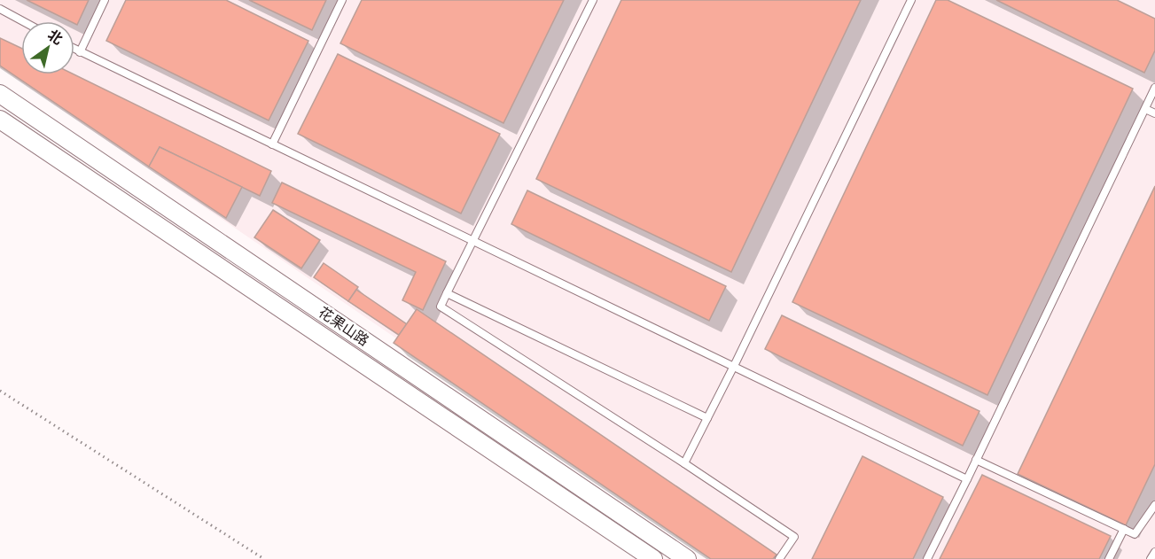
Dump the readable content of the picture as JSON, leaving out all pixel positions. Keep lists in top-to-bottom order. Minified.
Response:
{"streets":{"street":["花果山路"]},"north":"top right"}
